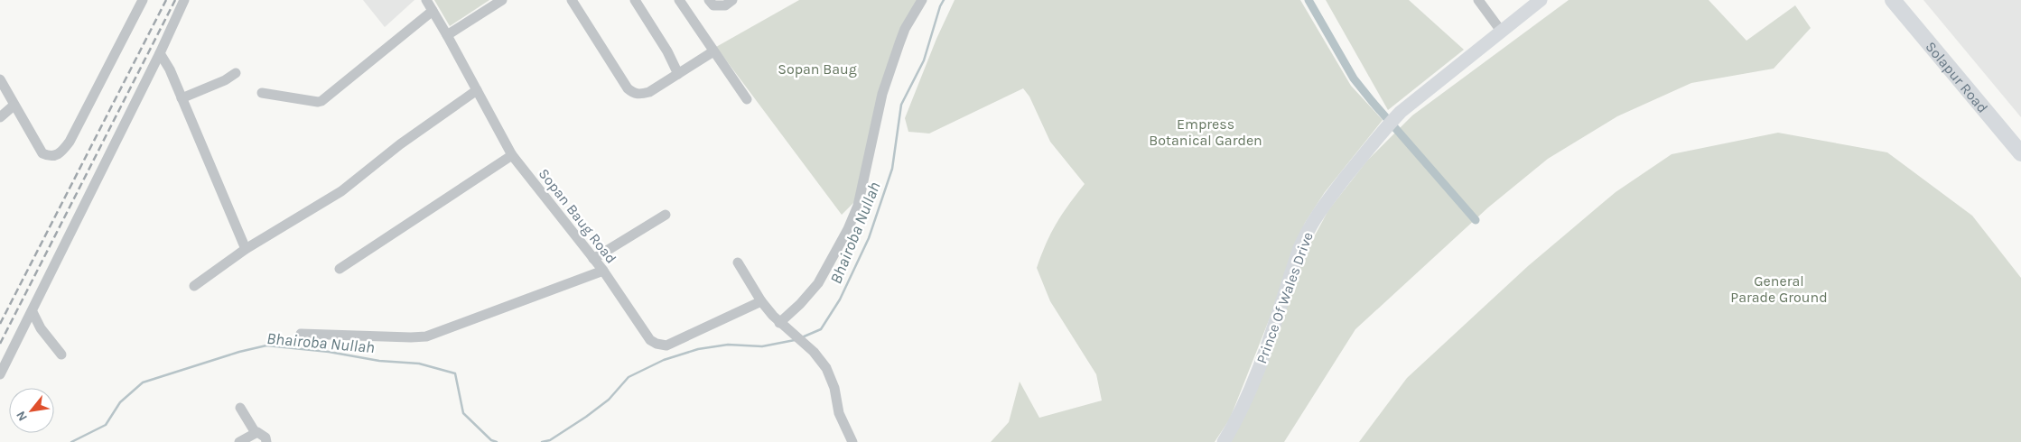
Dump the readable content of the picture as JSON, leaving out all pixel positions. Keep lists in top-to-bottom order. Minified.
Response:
{"streets":{"highway":["Solapur Road"],"main road":["Prince Of Wales Drive"],"street":["Sopan Baug Road"]},"water":["Bhairoba Nullah"],"parks":["Sopan Baug","Empress Botanical Garden","General Parade Ground"],"north":"bottom left"}
